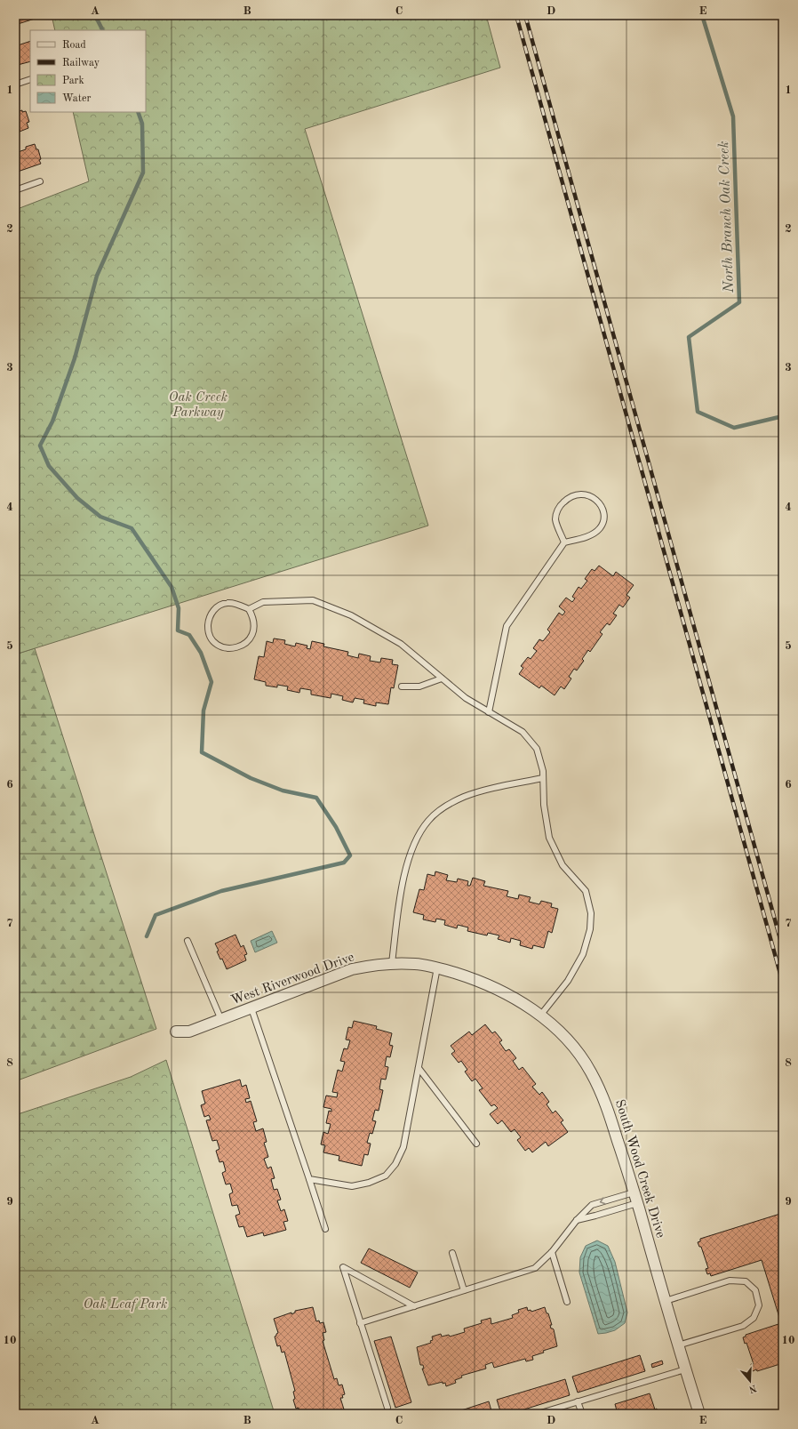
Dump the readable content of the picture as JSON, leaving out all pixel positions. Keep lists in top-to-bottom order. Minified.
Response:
{"streets":{"street":["West Riverwood Drive","South Wood Creek Drive"]},"crossings":[["West Riverwood Drive","South Wood Creek Drive"]],"water":["North Branch Oak Creek"],"parks":["Oak Creek Parkway","Oak Leaf Park"],"legend":["Road","Railway","Park","Water"],"north":"bottom","grid":{"columns":["A","B","C","D","E"],"rows":["1","2","3","4","5","6","7","8","9","10"]}}
